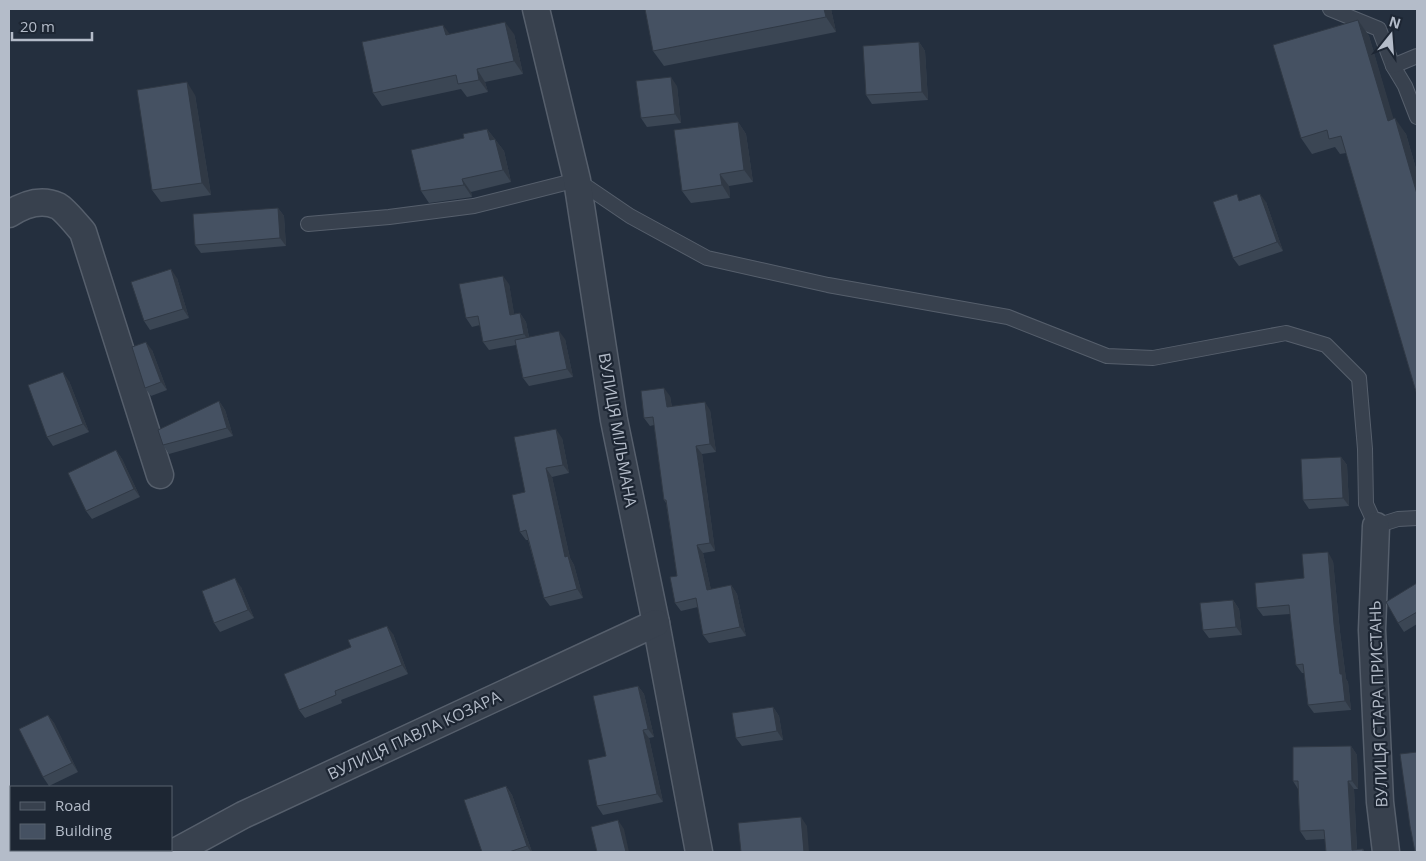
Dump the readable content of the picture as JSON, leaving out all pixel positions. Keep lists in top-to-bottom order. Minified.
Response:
{"streets":{"street":["ВУЛИЦЯ МІЛЬМАНА","ВУЛИЦЯ СТАРА ПРИСТАНЬ","ВУЛИЦЯ ПАВЛА КОЗАРА"]},"crossings":[["ВУЛИЦЯ МІЛЬМАНА","ВУЛИЦЯ ПАВЛА КОЗАРА"]],"legend":["Road","Building"],"scale_bar":"20 m","north":"top"}
